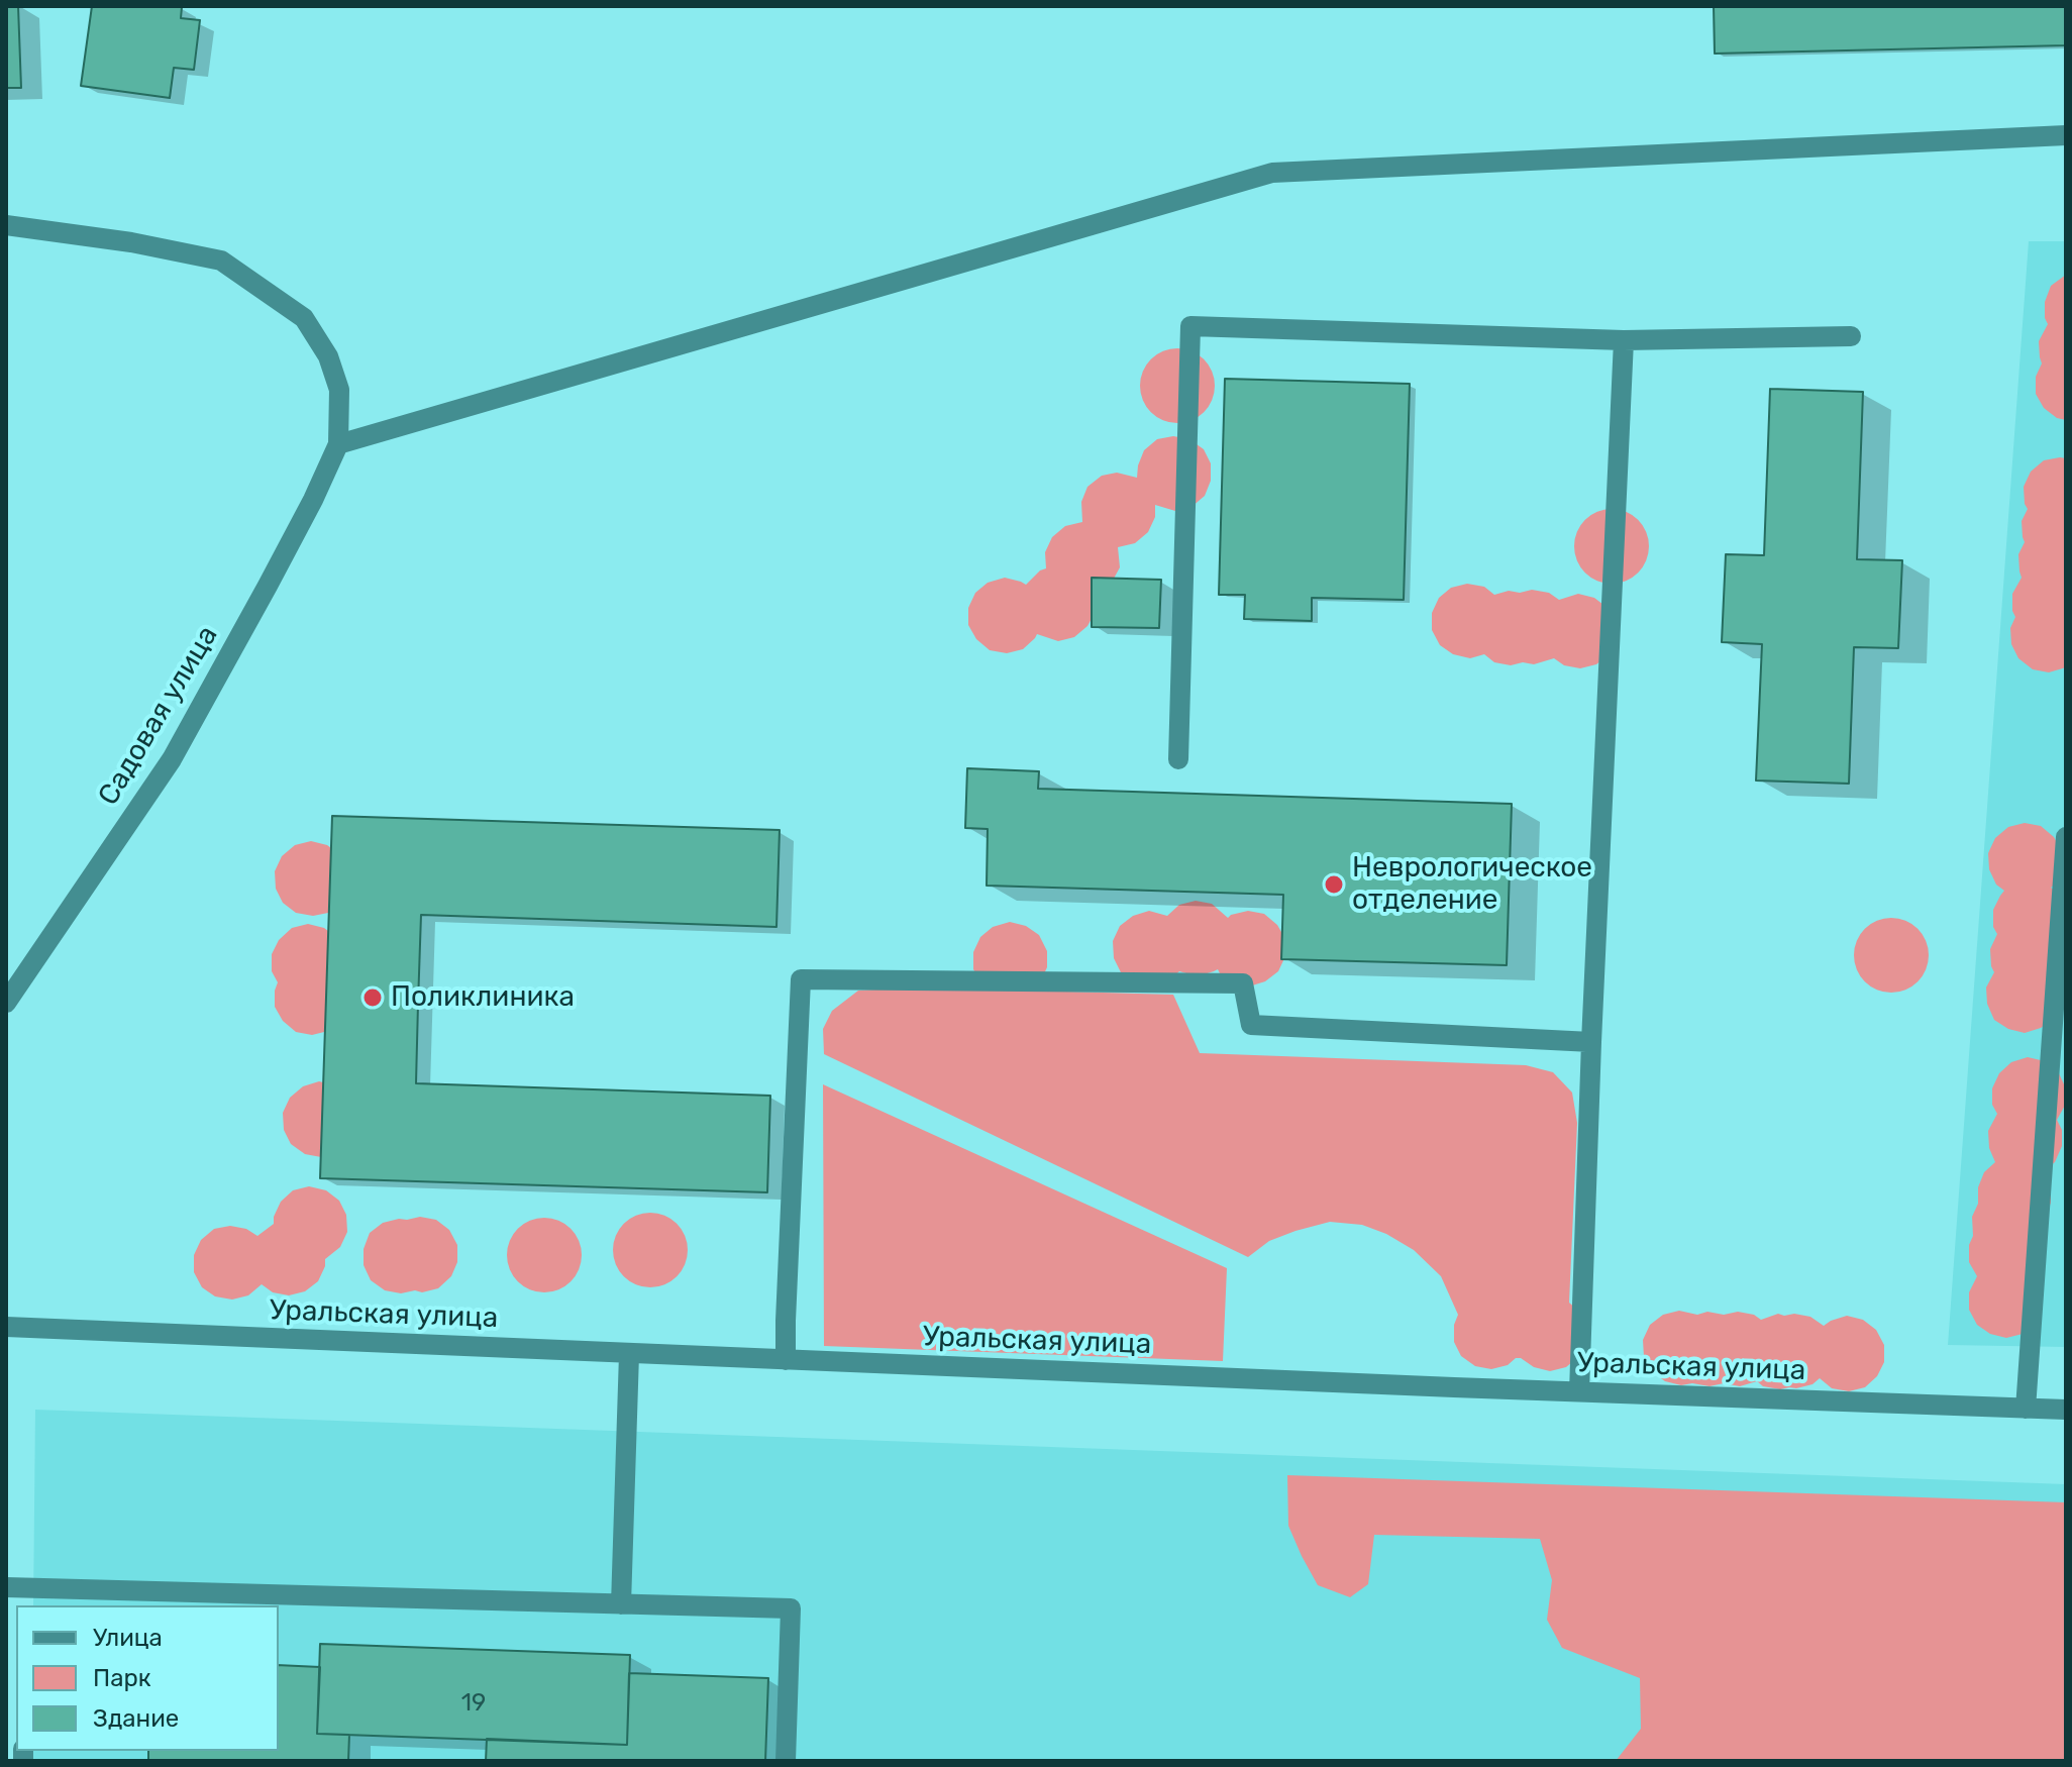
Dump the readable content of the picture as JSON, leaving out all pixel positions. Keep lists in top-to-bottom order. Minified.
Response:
{"streets":{"street":["Садовая улица","Уральская улица"]},"places":["Неврологическое отделение","Поликлиника"],"house_numbers":["19"],"legend":["Улица","Парк","Здание"]}
